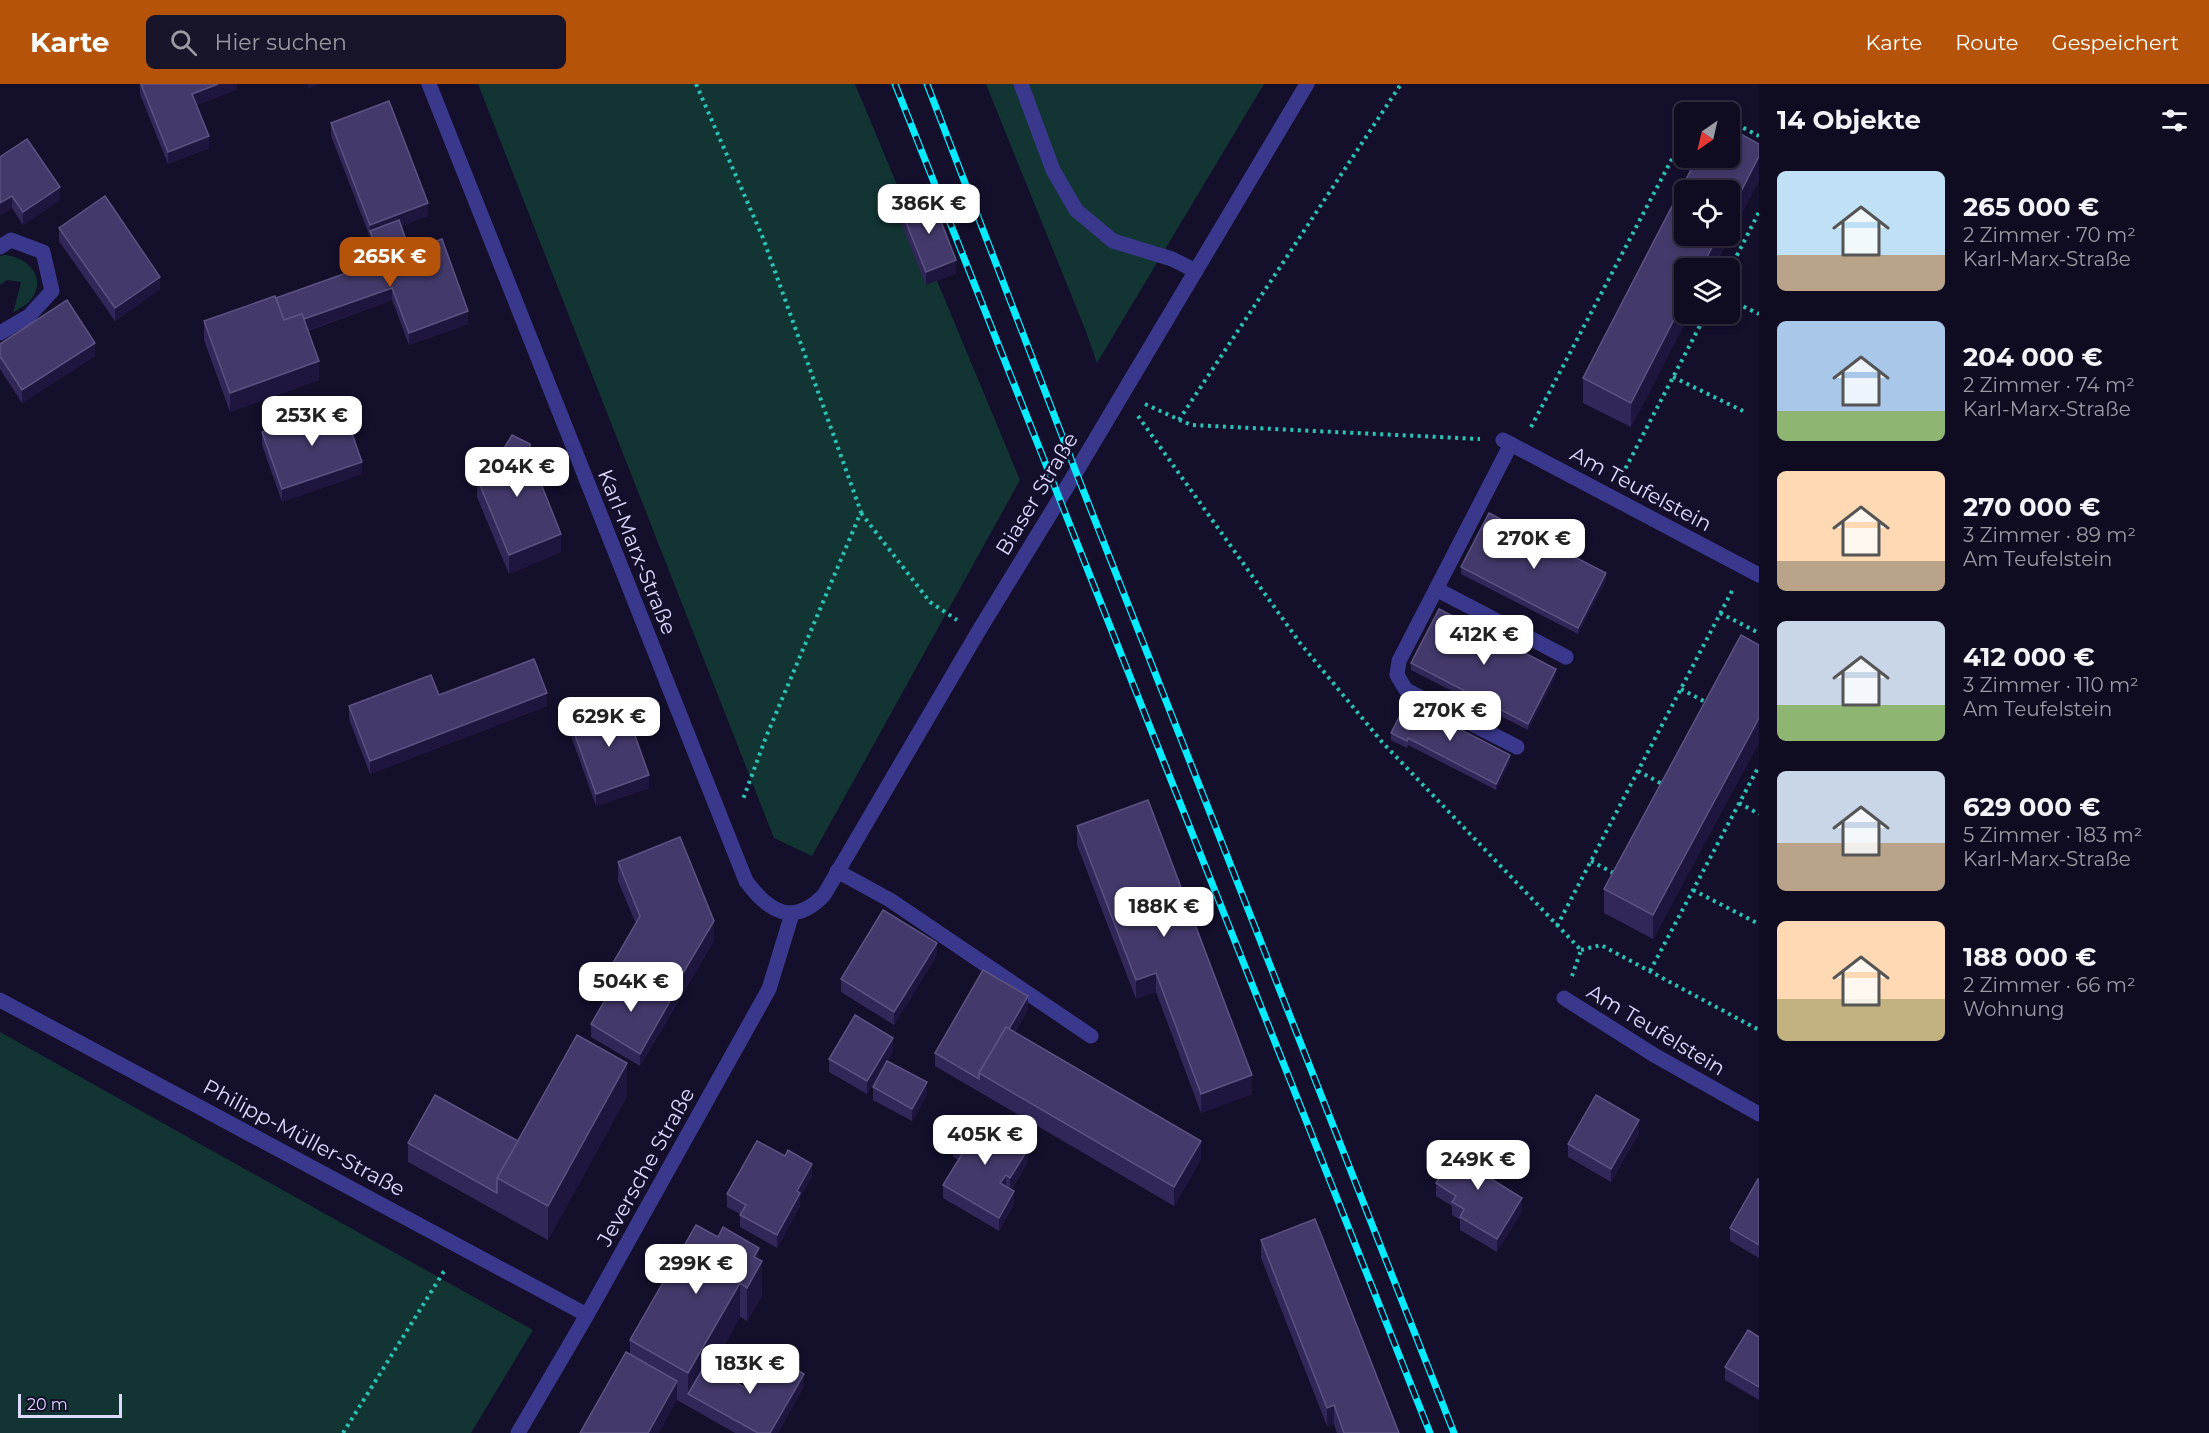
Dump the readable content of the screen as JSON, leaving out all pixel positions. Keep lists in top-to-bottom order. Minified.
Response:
{"streets":{"street":["Am Teufelstein","Biaser Straße","Karl-Marx-Straße","Philipp-Müller-Straße","Jeversche Straße"]},"crossings":[["Biaser Straße","Karl-Marx-Straße"],["Biaser Straße","Jeversche Straße"],["Karl-Marx-Straße","Jeversche Straße"],["Philipp-Müller-Straße","Jeversche Straße"]],"scale_bar":"20 m","north":"bottom left","page":{"header":"Karte","search":"Hier suchen","nav":["Karte","Route","Gespeichert"],"heading":"14 Objekte","list":[{"name":"265 000 €","note":"2 Zimmer · 70 m² · Karl-Marx-Straße"},{"name":"204 000 €","note":"2 Zimmer · 74 m² · Karl-Marx-Straße"},{"name":"270 000 €","note":"3 Zimmer · 89 m² · Am Teufelstein"},{"name":"412 000 €","note":"3 Zimmer · 110 m² · Am Teufelstein"},{"name":"629 000 €","note":"5 Zimmer · 183 m² · Karl-Marx-Straße"},{"name":"188 000 €","note":"2 Zimmer · 66 m² · Wohnung"}],"price":["386K €","265K €","253K €","204K €","270K €","412K €","270K €","629K €","188K €","504K €","405K €","249K €","299K €","183K €"],"scale":"20 m"}}
